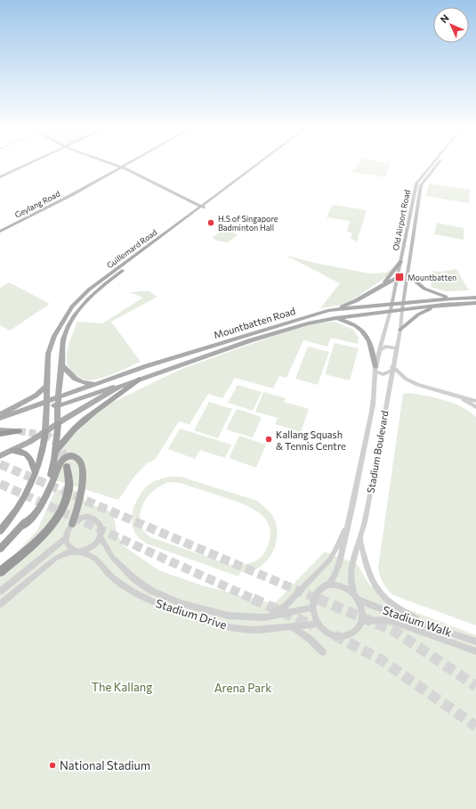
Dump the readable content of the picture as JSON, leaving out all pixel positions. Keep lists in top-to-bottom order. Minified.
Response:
{"streets":{"main road":["Geylang Road","Old Airport Road","Guillemard Road","Mountbatten Road"],"street":["Stadium Boulevard","Stadium Drive","Stadium Walk"]},"crossings":[["Old Airport Road","Mountbatten Road"],["Old Airport Road","Stadium Boulevard"],["Guillemard Road","Mountbatten Road"],["Mountbatten Road","Stadium Boulevard"],["Stadium Boulevard","Stadium Drive"],["Stadium Boulevard","Stadium Walk"],["Stadium Drive","Stadium Walk"]],"parks":["The Kallang","Arena Park"],"places":{"other":["H.S of Singapore Badminton Hall","Kallang Squash & Tennis Centre","National Stadium"],"transit":["Mountbatten"]},"north":"top left"}
